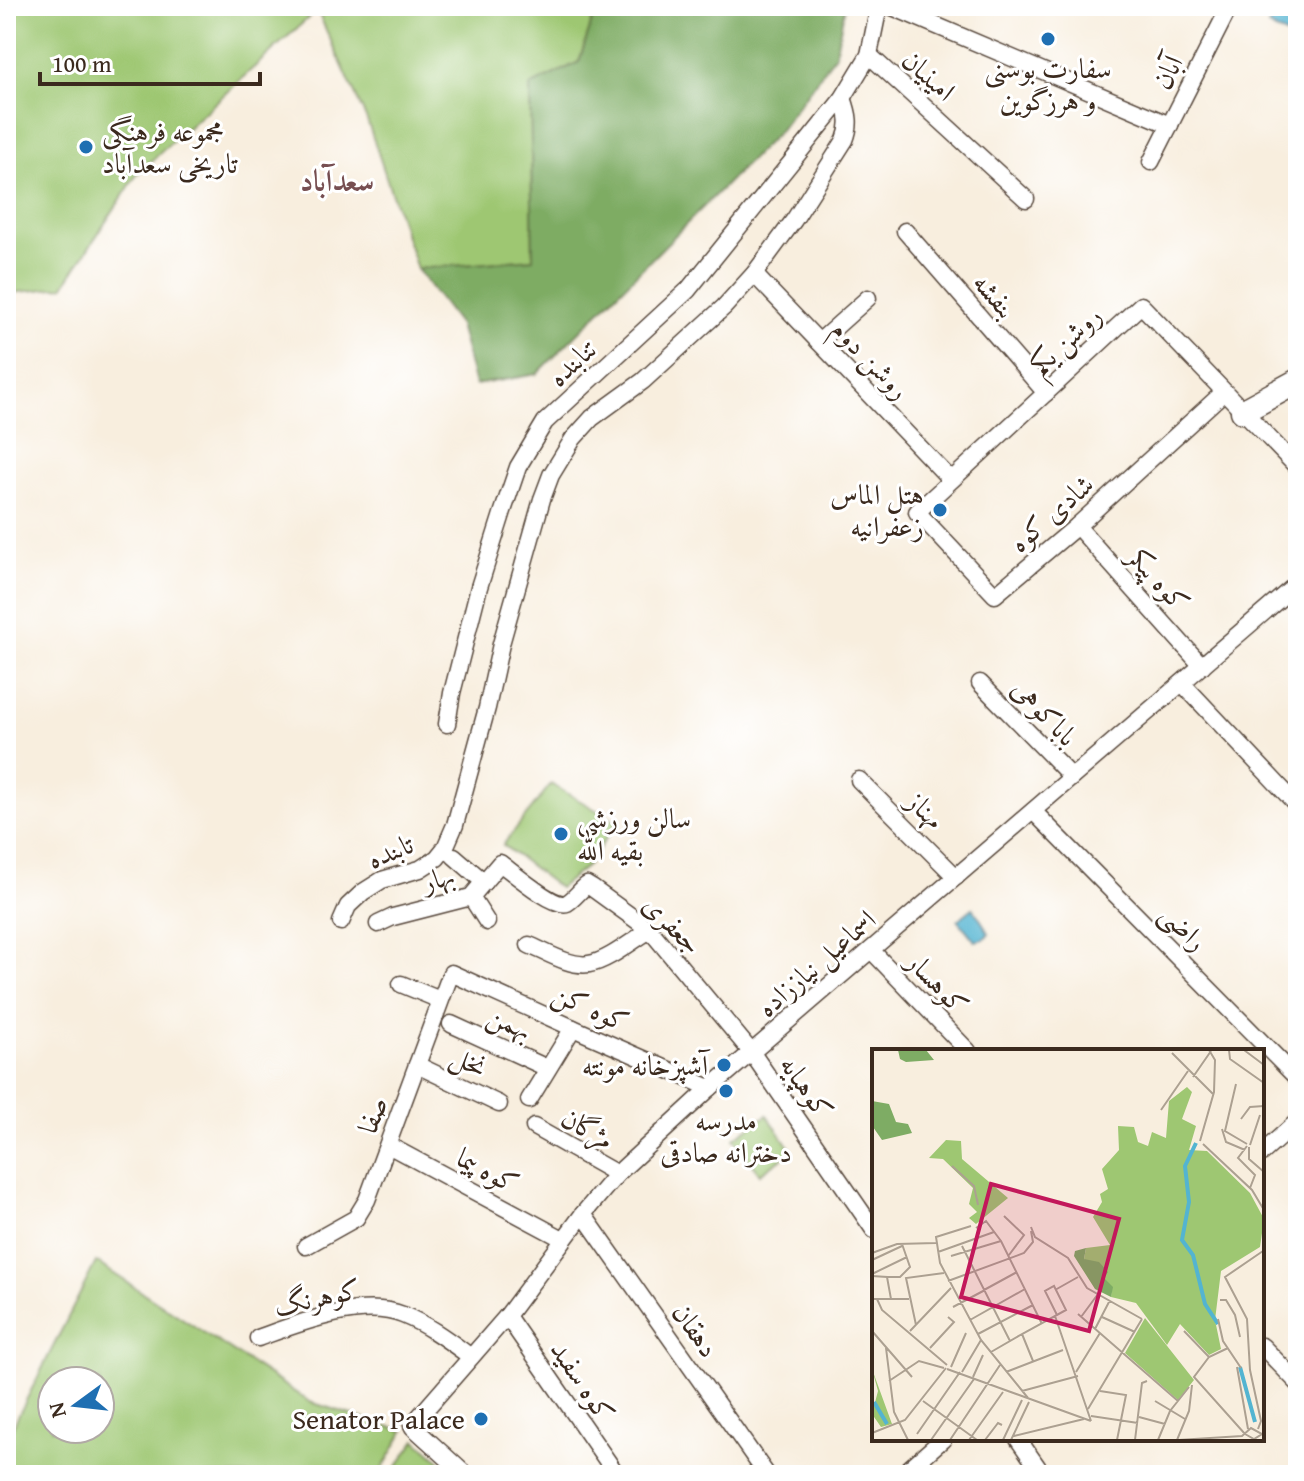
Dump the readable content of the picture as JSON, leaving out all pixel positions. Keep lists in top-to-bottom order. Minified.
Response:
{"streets":{"street":["آبان","امینیان","بنفشه","روشن یکم","روشن دوم","تنابنده","شادی کوه","کوه پیکر","باباکوهی","مهناز","تابنده","بهار","جعفری","راضی","اسماعیل نیاززاده","کوهسار","کوه کن","بهمن","نخل","کوهپایه","صفا","مژگان","کوه پیما","کوهرنگ","دهقان","کوه سفید"]},"crossings":[["امینیان","تنابنده"],["بنفشه","روشن یکم"],["روشن یکم","روشن دوم"],["روشن یکم","شادی کوه"],["روشن دوم","تابنده"],["تنابنده","تابنده"],["شادی کوه","کوه پیکر"],["کوه پیکر","اسماعیل نیاززاده"],["باباکوهی","اسماعیل نیاززاده"],["مهناز","اسماعیل نیاززاده"],["بهار","جعفری"],["جعفری","اسماعیل نیاززاده"],["جعفری","کوهپایه"],["راضی","اسماعیل نیاززاده"],["اسماعیل نیاززاده","کوهسار"],["اسماعیل نیاززاده","کوه کن"],["اسماعیل نیاززاده","کوهپایه"],["اسماعیل نیاززاده","مژگان"],["اسماعیل نیاززاده","کوه پیما"],["اسماعیل نیاززاده","کوهرنگ"],["اسماعیل نیاززاده","دهقان"],["اسماعیل نیاززاده","کوه سفید"],["کوه کن","صفا"],["نخل","صفا"],["صفا","کوه پیما"]],"districts":["سعدآباد"],"places":["سفارت بوسنی و هرزگوین","مجموعه فرهنگی تاریخی سعدآباد","هتل الماس زعفرانیه","سالن ورزشی بقیه الله","آشپزخانه مونته","مدرسه دخترانه صادقی","Senator Palace"],"scale_bar":"100 m","north":"left"}
